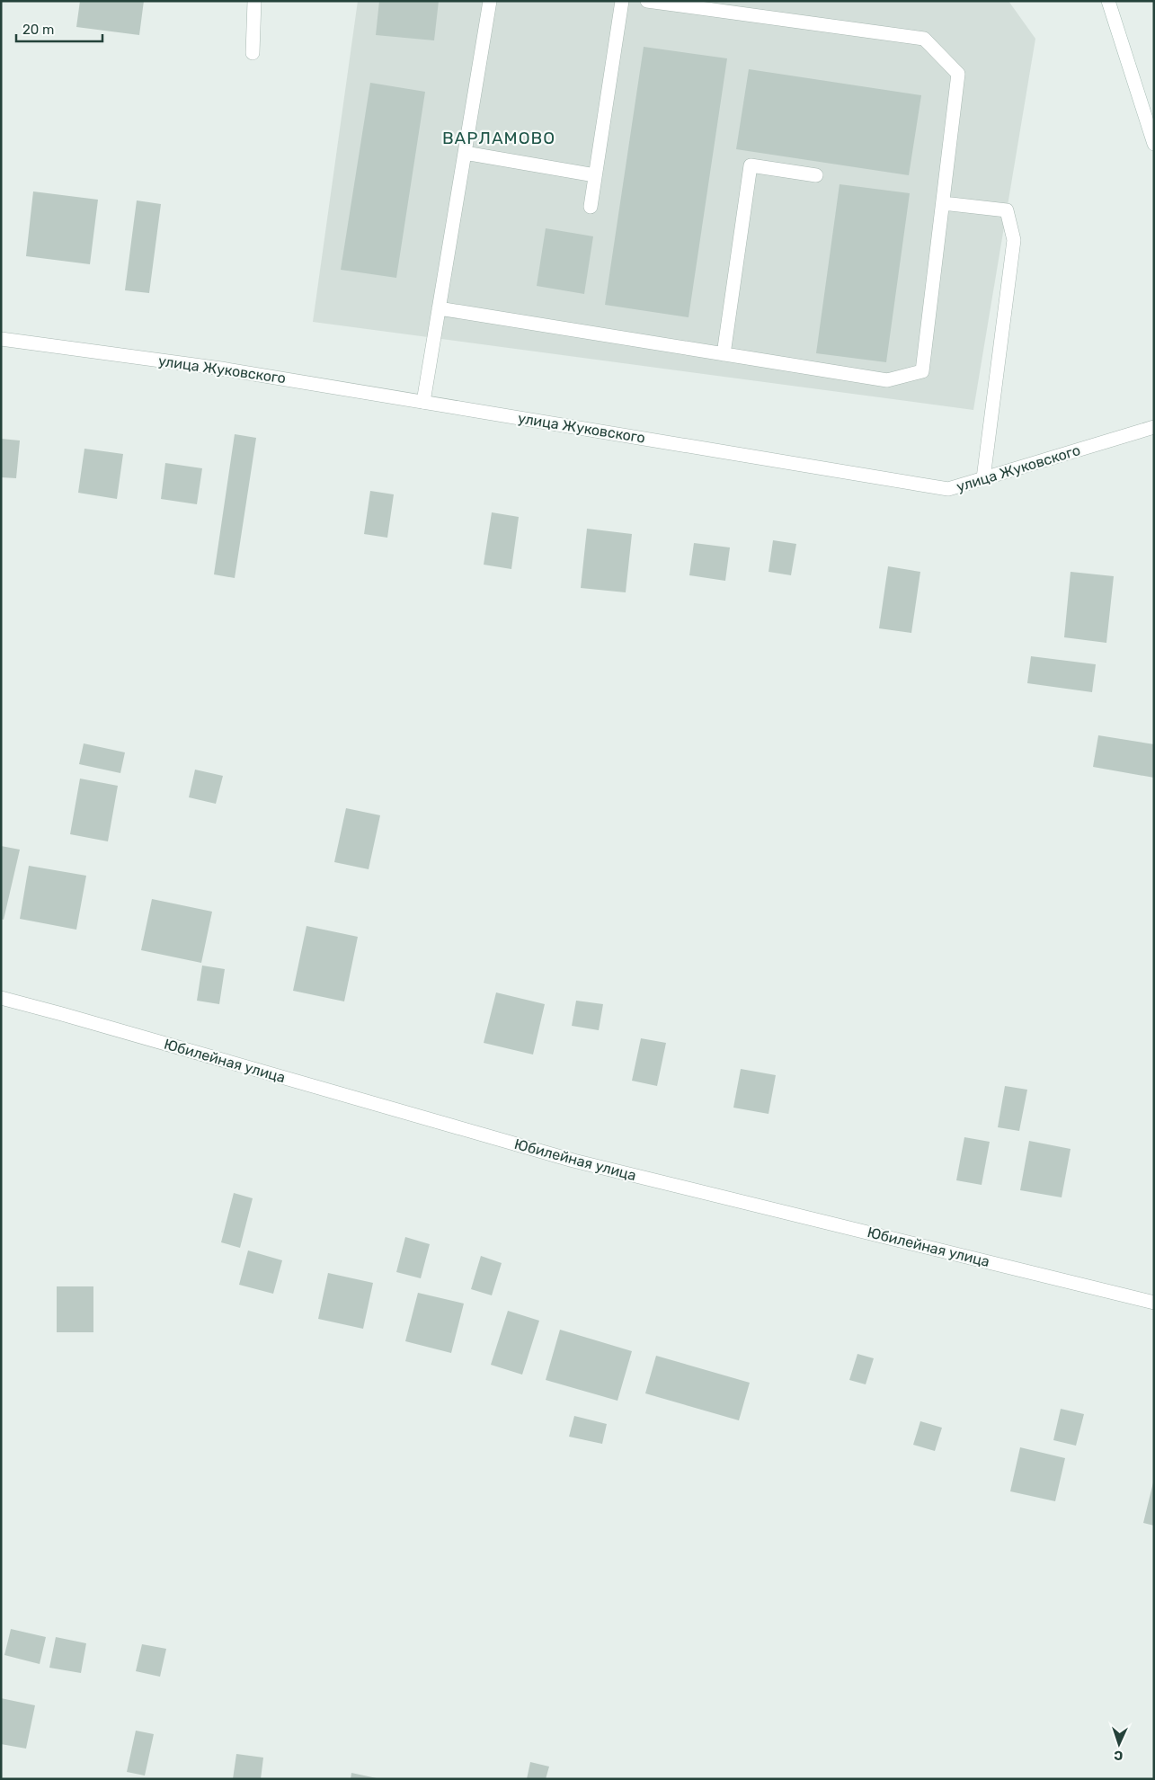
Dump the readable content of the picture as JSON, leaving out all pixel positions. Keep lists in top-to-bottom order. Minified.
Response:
{"streets":{"street":["улица Жуковского","Юбилейная улица"]},"districts":["ВАРЛАМОВО"],"scale_bar":"20 m","north":"bottom"}
